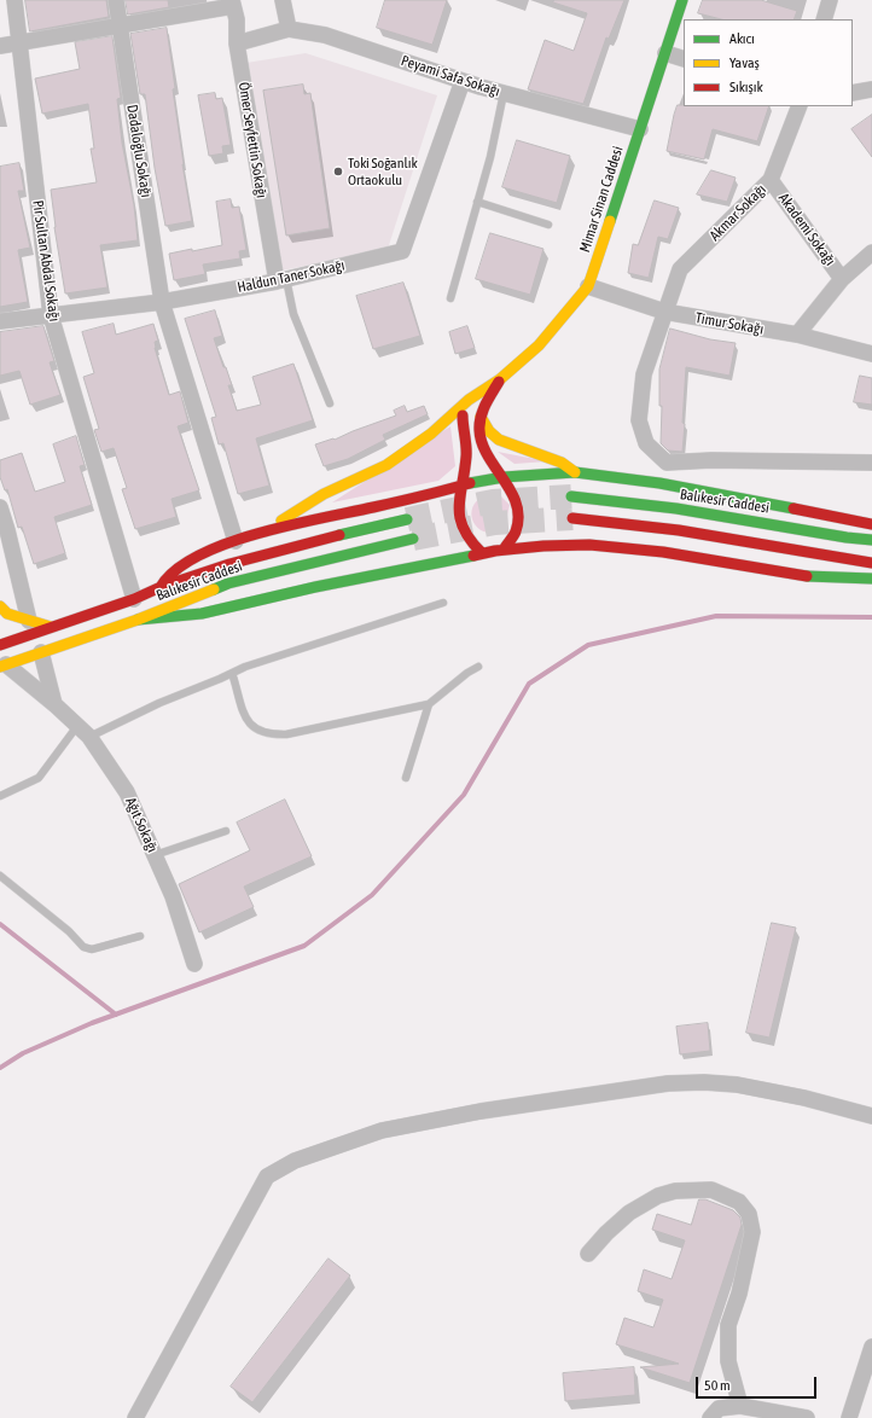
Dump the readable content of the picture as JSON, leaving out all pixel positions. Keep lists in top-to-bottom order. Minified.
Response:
{"streets":{"main road":["Mimar Sinan Caddesi","Balıkesir Caddesi"],"street":["Peyami Safa Sokağı","Ömer Seyfettin Sokağı","Dadaloğlu Sokağı","Akmar Sokağı","Akademi Sokağı","Pir Sultan Abdal Sokağı","Haldun Taner Sokağı","Timur Sokağı","Ağıt Sokağı"]},"crossings":[["Peyami Safa Sokağı","Mimar Sinan Caddesi"],["Peyami Safa Sokağı","Haldun Taner Sokağı"],["Ömer Seyfettin Sokağı","Haldun Taner Sokağı"],["Dadaloğlu Sokağı","Haldun Taner Sokağı"],["Mimar Sinan Caddesi","Timur Sokağı"],["Akmar Sokağı","Akademi Sokağı"],["Akmar Sokağı","Timur Sokağı"],["Pir Sultan Abdal Sokağı","Haldun Taner Sokağı"],["Pir Sultan Abdal Sokağı","Balıkesir Caddesi"],["Balıkesir Caddesi","Ağıt Sokağı"]],"places":["Toki Soğanlık Ortaokulu"],"legend":["Akıcı","Yavaş","Sıkışık"],"scale_bar":"50 m"}
